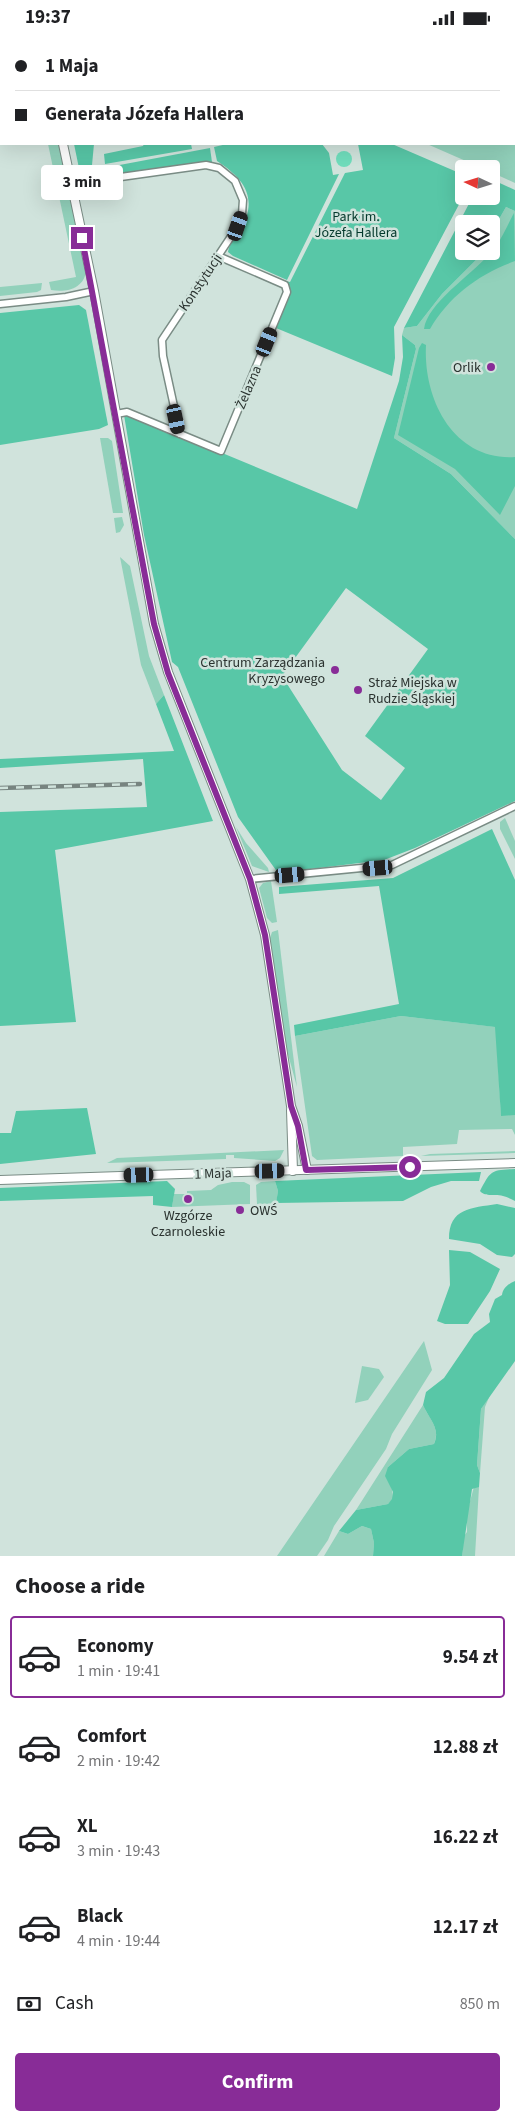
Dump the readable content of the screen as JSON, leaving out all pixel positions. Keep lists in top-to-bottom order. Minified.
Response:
{"streets":{"street":["Konstytucji","Żelazna","1 Maja"]},"crossings":[["Konstytucji","Żelazna"]],"parks":["Park im. Józefa Hallera"],"places":["Orlik","Centrum Zarządzania Kryzysowego","Straż Miejska w Rudzie Śląskiej","Wzgórze Czarnoleskie","OWŚ"],"north":"left","page":{"status":"19:37","banner":["1 Maja","Generała Józefa Hallera"],"bubble":"3 min","heading":"Choose a ride","list":[{"name":"Economy","note":"1 min · 19:41","value":"9.54 zł"},{"name":"Comfort","note":"2 min · 19:42","value":"12.88 zł"},{"name":"XL","note":"3 min · 19:43","value":"16.22 zł"},{"name":"Black","note":"4 min · 19:44","value":"12.17 zł"}],"pay":["Cash","850 m"],"buttons":"Confirm"}}
